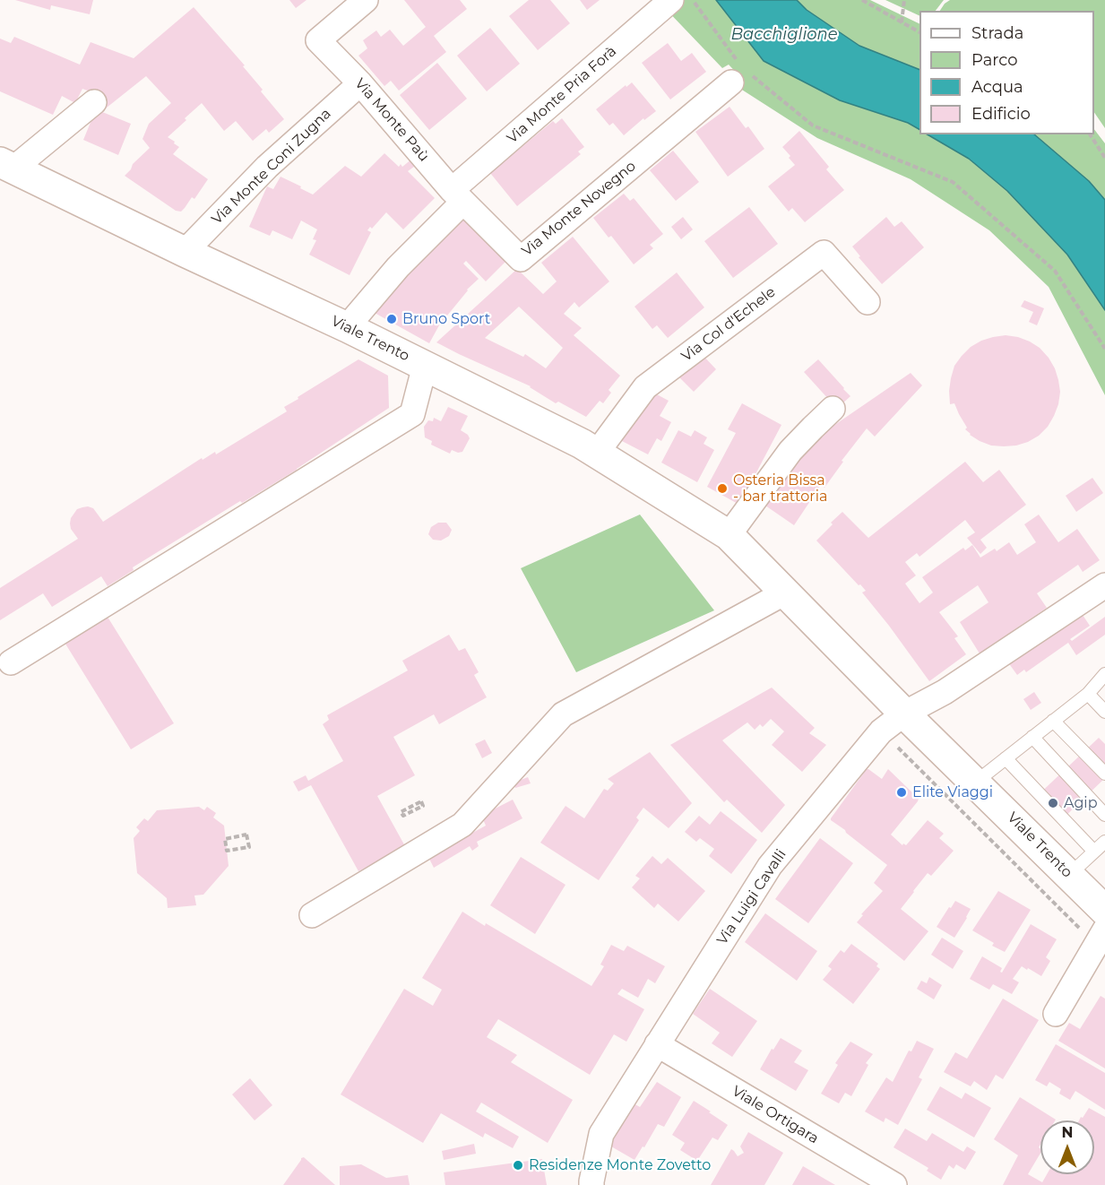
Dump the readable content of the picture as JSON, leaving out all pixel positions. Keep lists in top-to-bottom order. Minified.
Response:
{"streets":{"main road":["Viale Trento"],"street":["Via Monte Pria Forà","Via Monte Paù","Via Monte Coni Zugna","Via Monte Novegno","Via Col d'Echele","Via Luigi Cavalli","Viale Ortigara"]},"crossings":[["Via Monte Pria Forà","Via Monte Paù"],["Via Monte Pria Forà","Via Monte Novegno"],["Via Monte Paù","Via Monte Coni Zugna"],["Via Monte Paù","Via Monte Novegno"],["Via Monte Coni Zugna","Viale Trento"],["Via Col d'Echele","Viale Trento"],["Viale Trento","Via Luigi Cavalli"],["Via Luigi Cavalli","Viale Ortigara"]],"water":["Bacchiglione"],"places":["Bruno Sport","Osteria Bissa - bar trattoria","Elite Viaggi","Agip","Residenze Monte Zovetto"],"legend":["Strada","Parco","Acqua","Edificio"],"north":"top"}
